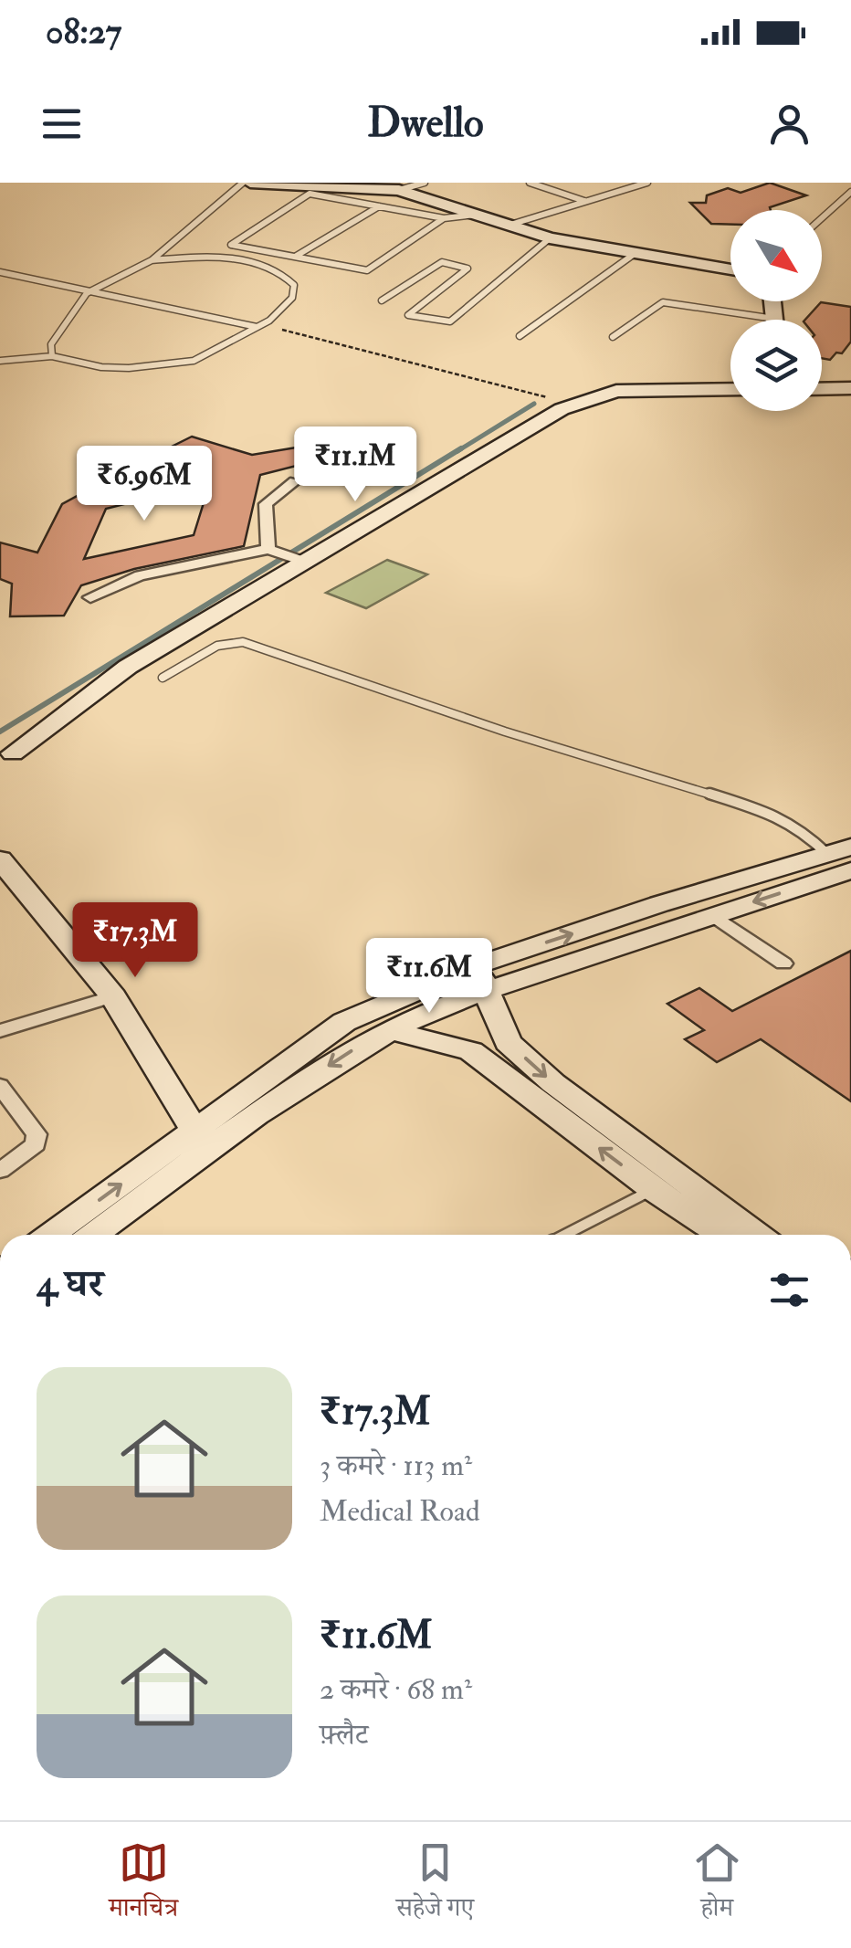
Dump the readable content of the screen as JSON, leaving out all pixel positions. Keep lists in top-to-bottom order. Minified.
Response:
{"north":"bottom right","page":{"status":"08:27","header":"Dwello","price":["₹11.1M","₹6.96M","₹17.3M","₹11.6M"],"heading":"4 घर","list":[{"name":"₹17.3M","note":"3 कमरे · 113 m² · Medical Road"},{"name":"₹11.6M","note":"2 कमरे · 68 m² · फ़्लैट"}],"tabs":["मानचित्र","सहेजे गए","होम"]}}
